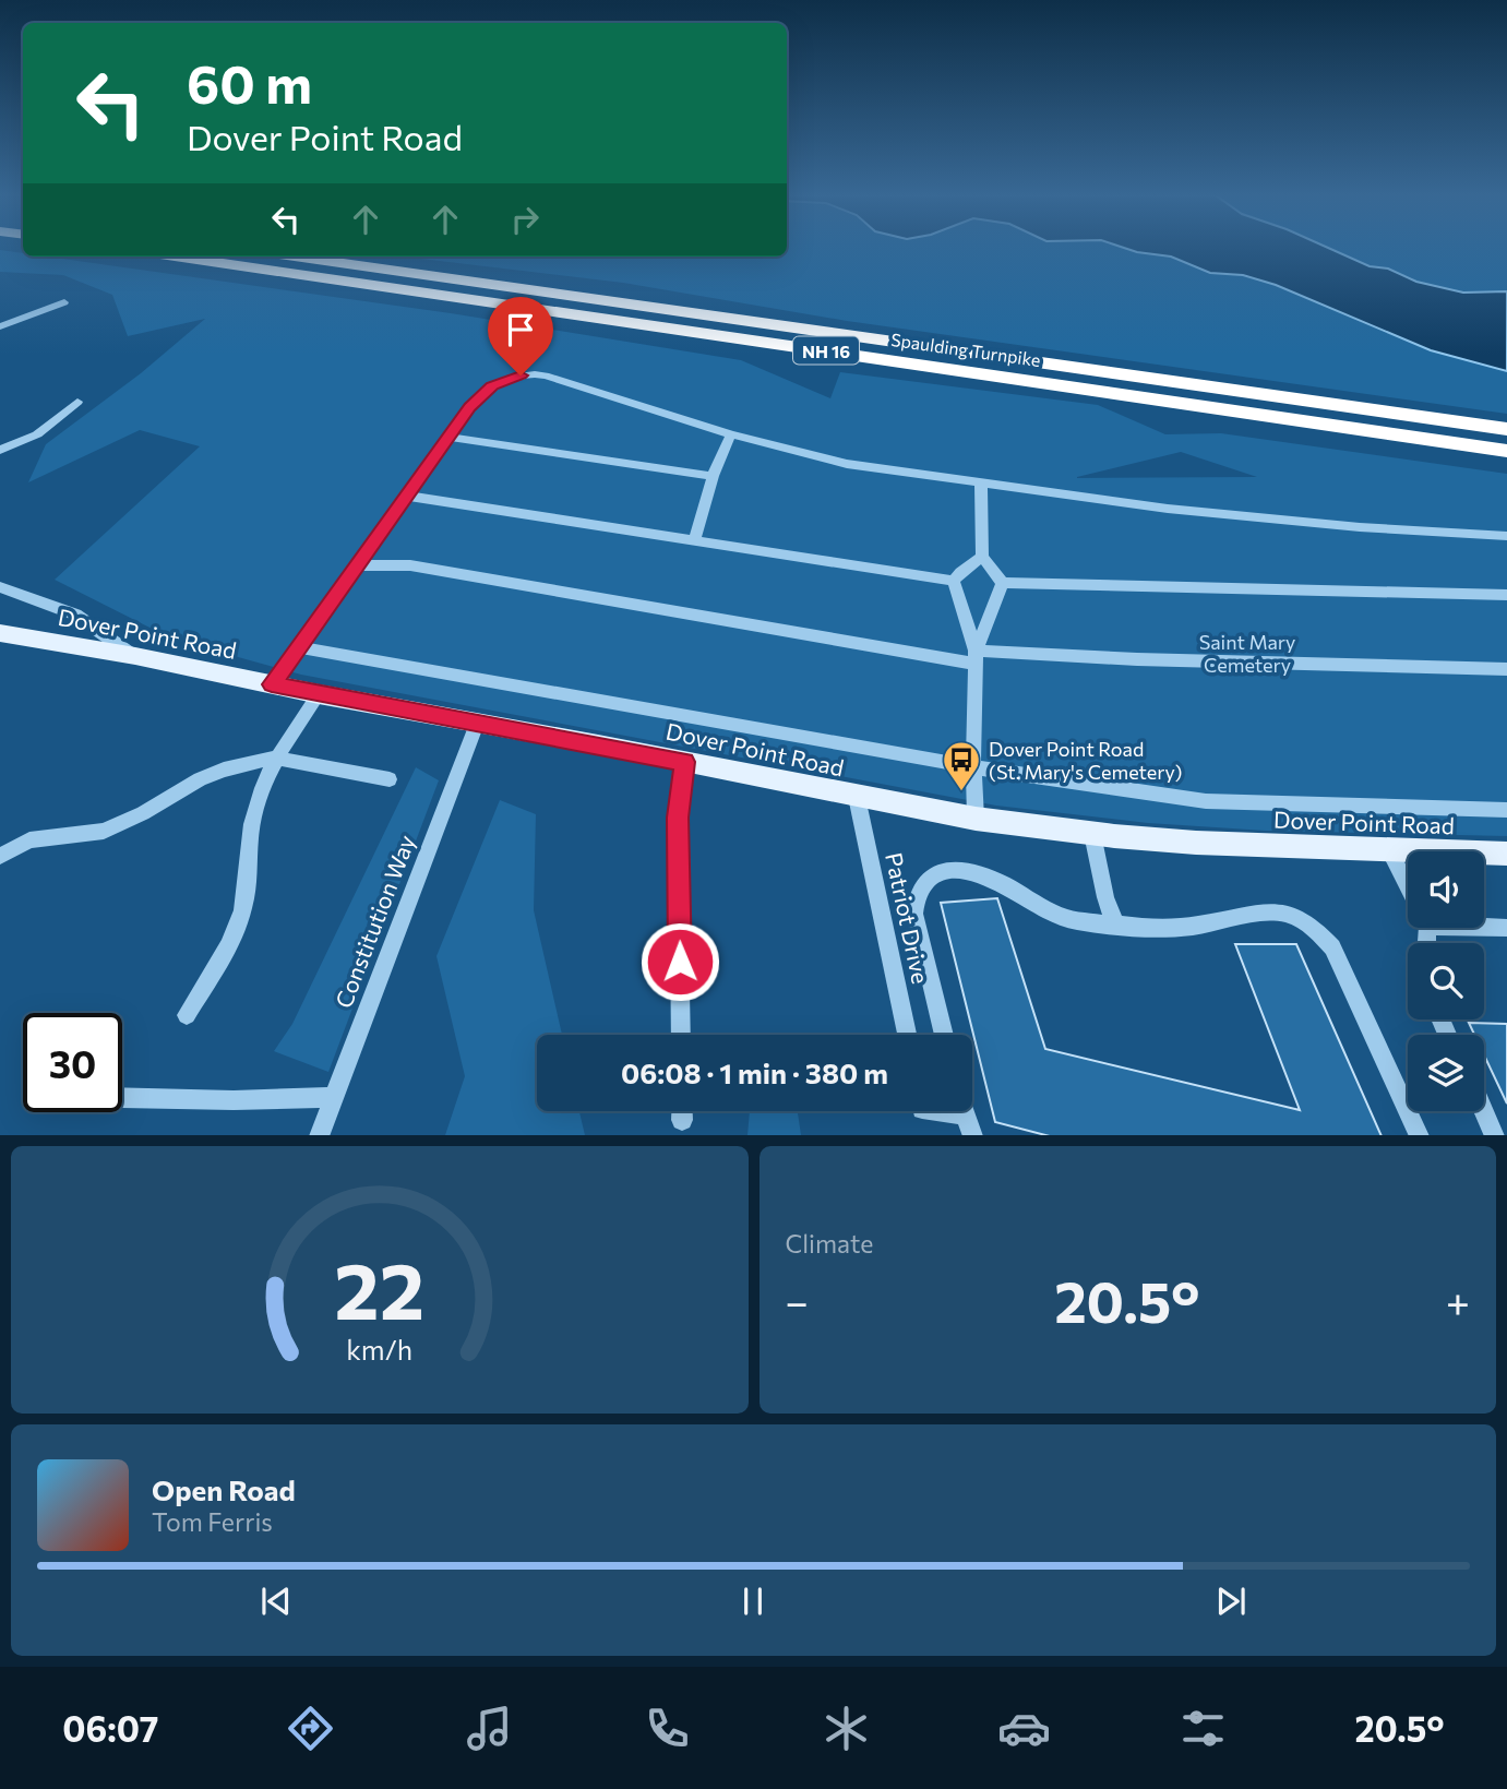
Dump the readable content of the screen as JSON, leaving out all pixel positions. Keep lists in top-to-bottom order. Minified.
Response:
{"streets":{"highway":["Spaulding Turnpike","NH 16"],"main road":["Dover Point Road"],"street":["Patriot Drive","Constitution Way"]},"crossings":[["Dover Point Road","Patriot Drive"],["Dover Point Road","Constitution Way"]],"parks":["Saint Mary Cemetery"],"places":{"bus stop":["Dover Point Road (St. Mary's Cemetery)"]},"page":{"turn":["60 m","Dover Point Road"],"limit":"30","trip":"06:08 · 1 min · 380 m","tile":"Climate","heat":["−","20.5°","+"],"song":["Open Road","Tom Ferris"],"tabs":["06:07","20.5°"],"gauge":["22","km/h"]}}
